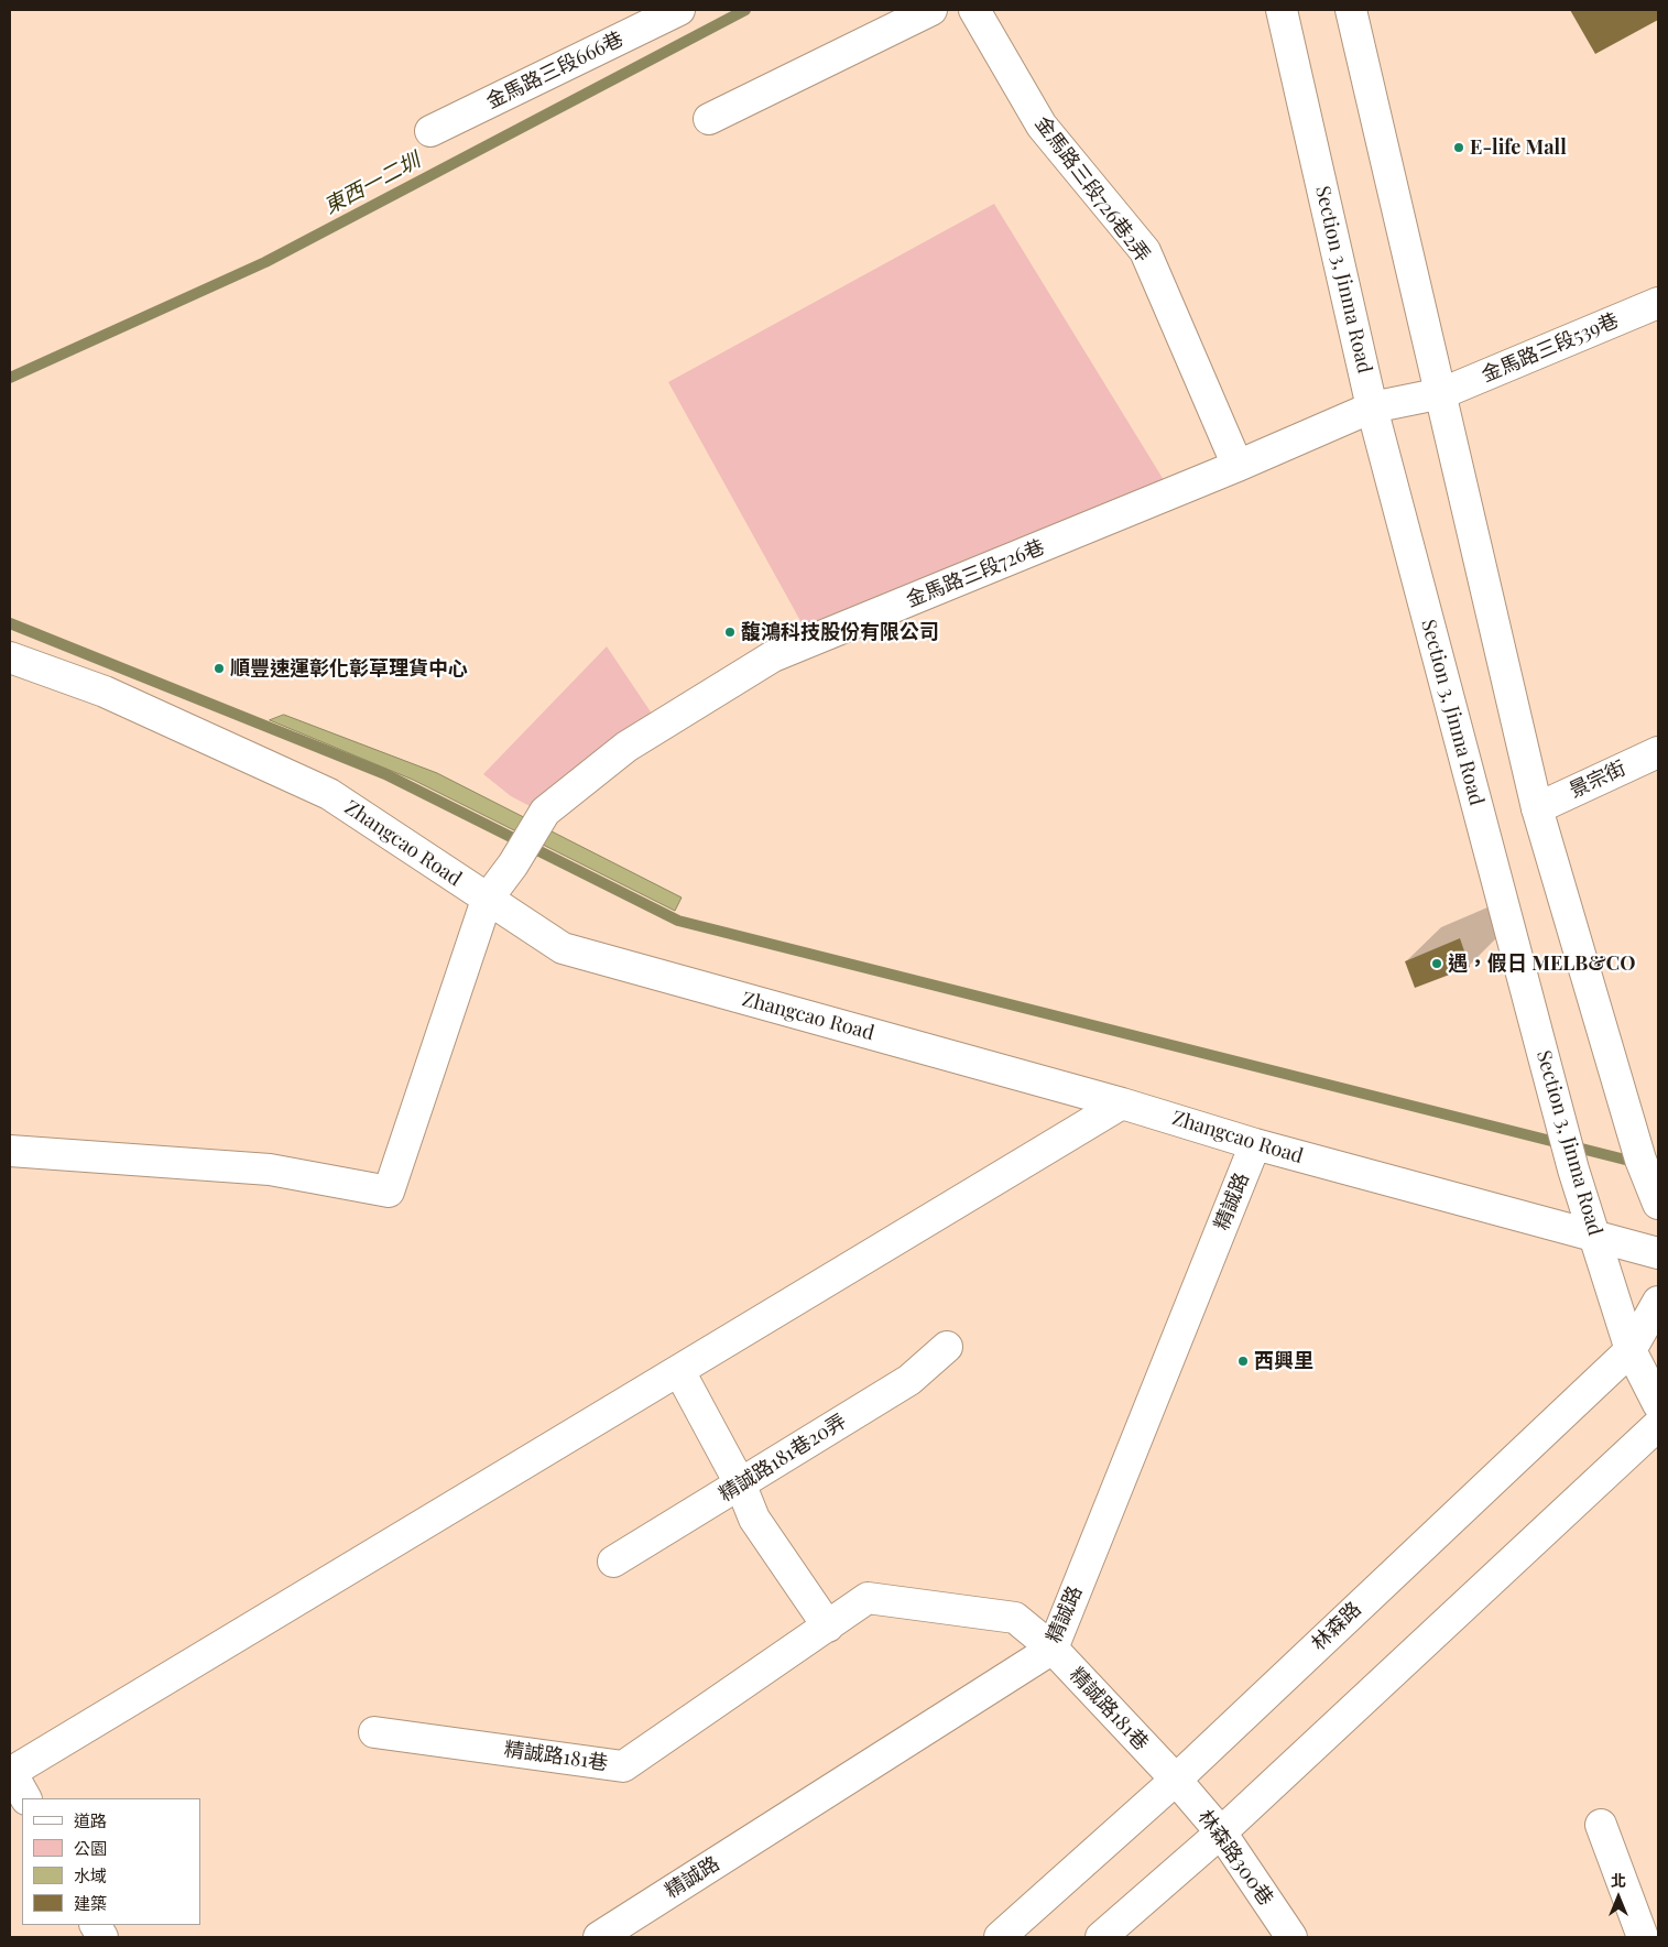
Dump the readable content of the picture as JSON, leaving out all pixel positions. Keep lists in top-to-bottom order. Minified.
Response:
{"streets":{"street":["金馬路三段666巷","金馬路三段726巷2弄","Section 3, Jinma Road","金馬路三段539巷","金馬路三段726巷","景宗街","Zhangcao Road","精誠路","精誠路181巷20弄","林森路","精誠路181巷","林森路300巷"]},"crossings":[["金馬路三段726巷2弄","金馬路三段726巷"],["Section 3, Jinma Road","金馬路三段726巷"],["Section 3, Jinma Road","Zhangcao Road"],["Section 3, Jinma Road","林森路"],["金馬路三段539巷","金馬路三段726巷"],["金馬路三段726巷","Zhangcao Road"],["Zhangcao Road","精誠路"],["精誠路","精誠路181巷"],["林森路","精誠路181巷"],["林森路","林森路300巷"],["精誠路181巷","林森路300巷"]],"water":["東西一二圳"],"places":["E-life Mall","馥鴻科技股份有限公司","順豐速運彰化彰草理貨中心","遇，假日 MELB&CO","西興里"],"legend":["道路","公園","水域","建築"],"north":"top"}
